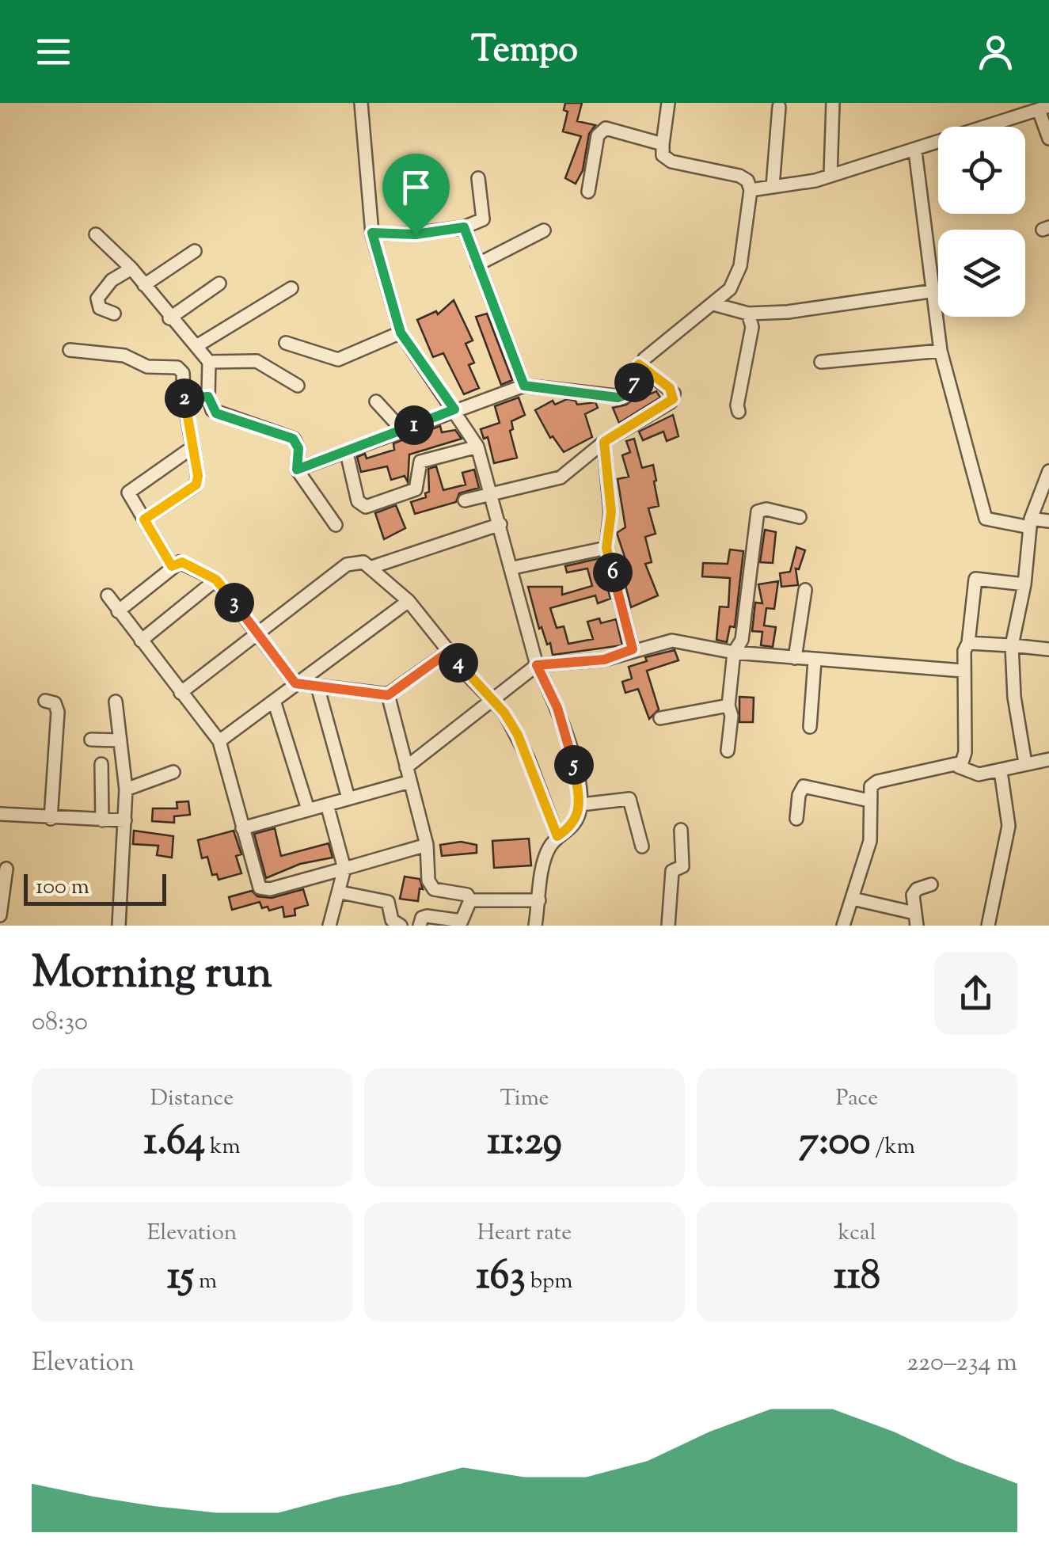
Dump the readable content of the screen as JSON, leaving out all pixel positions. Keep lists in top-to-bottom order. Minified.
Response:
{"scale_bar":"100 m","page":{"header":"Tempo","pins":["7","2","1","6","3","4","5"],"scale":"100 m","heading":["Morning run","08:30"],"stats":[["Distance","1.64 km"],["Time","11:29"],["Pace","7:00 /km"],["Elevation","15 m"],["Heart rate","163 bpm"],["kcal","118"]],"chart":["Elevation","220–234 m"]}}
